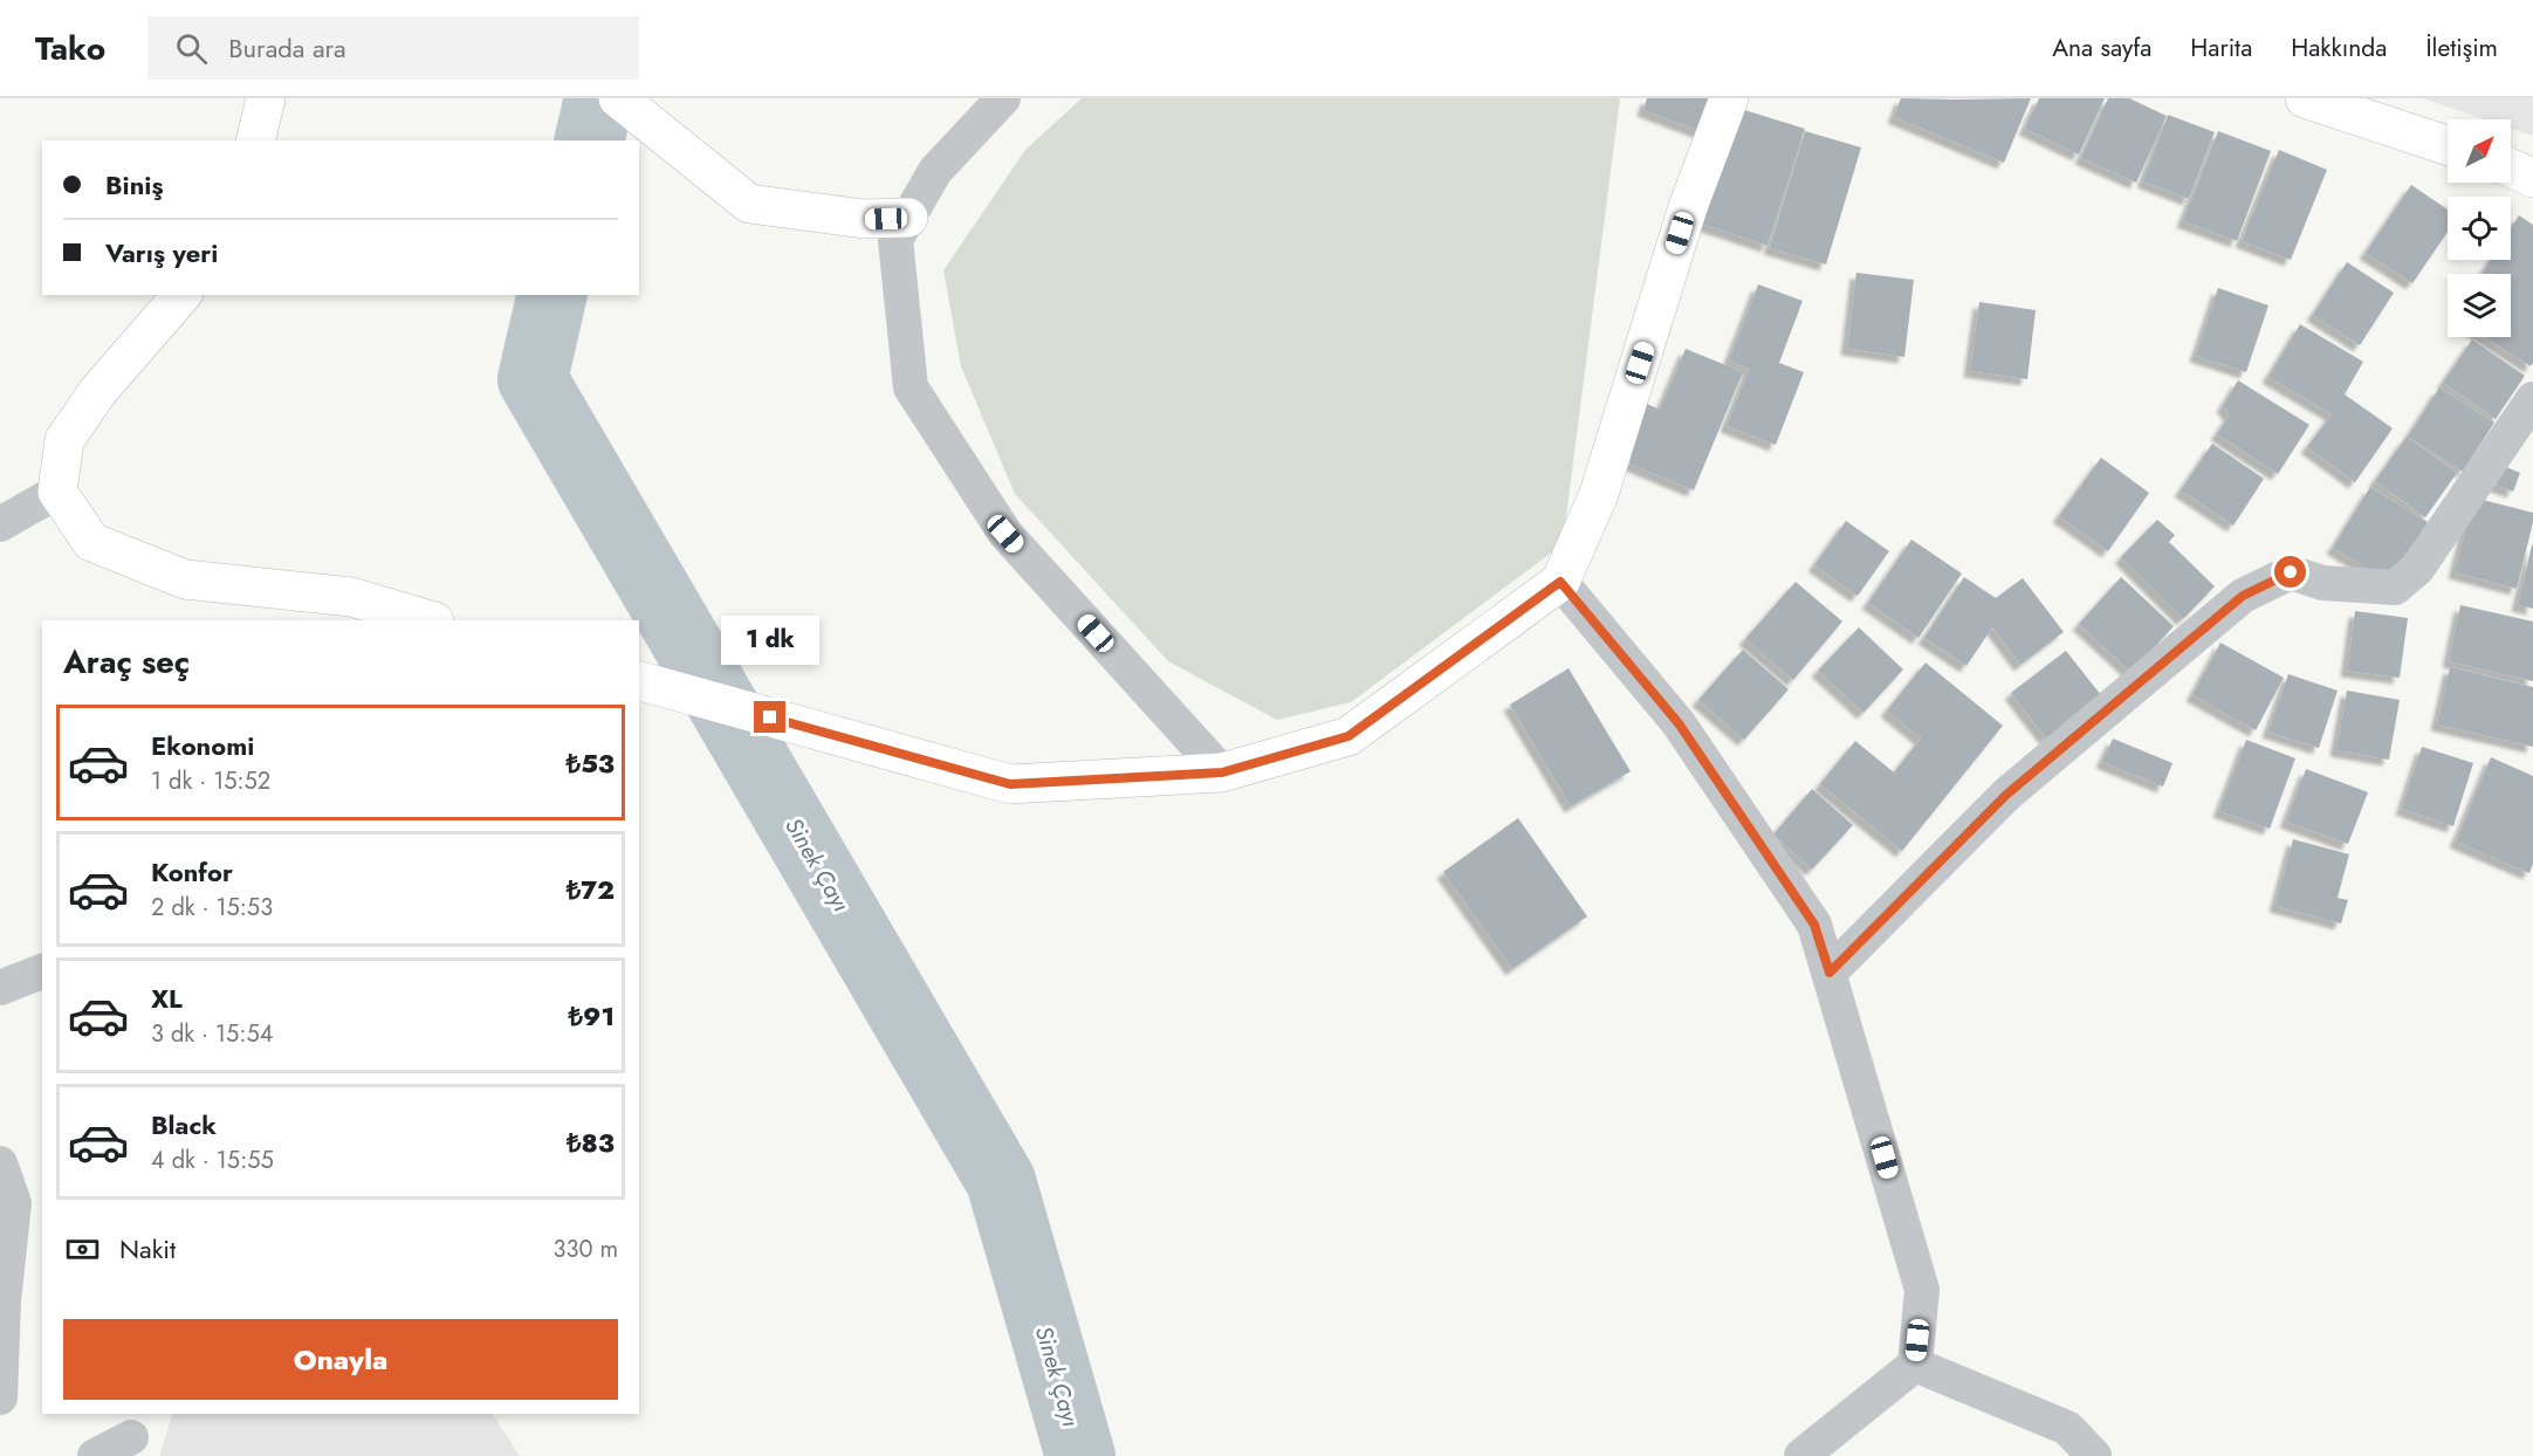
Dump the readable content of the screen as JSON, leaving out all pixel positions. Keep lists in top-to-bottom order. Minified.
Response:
{"water":["Sinek Çayı"],"north":"top right","page":{"header":"Tako","search":"Burada ara","nav":["Ana sayfa","Harita","Hakkında","İletişim"],"banner":["Biniş","Varış yeri"],"bubble":"1 dk","heading":"Araç seç","list":[{"name":"Ekonomi","note":"1 dk · 15:52","value":"₺53"},{"name":"Konfor","note":"2 dk · 15:53","value":"₺72"},{"name":"XL","note":"3 dk · 15:54","value":"₺91"},{"name":"Black","note":"4 dk · 15:55","value":"₺83"}],"pay":["Nakit","330 m"],"buttons":"Onayla"}}
